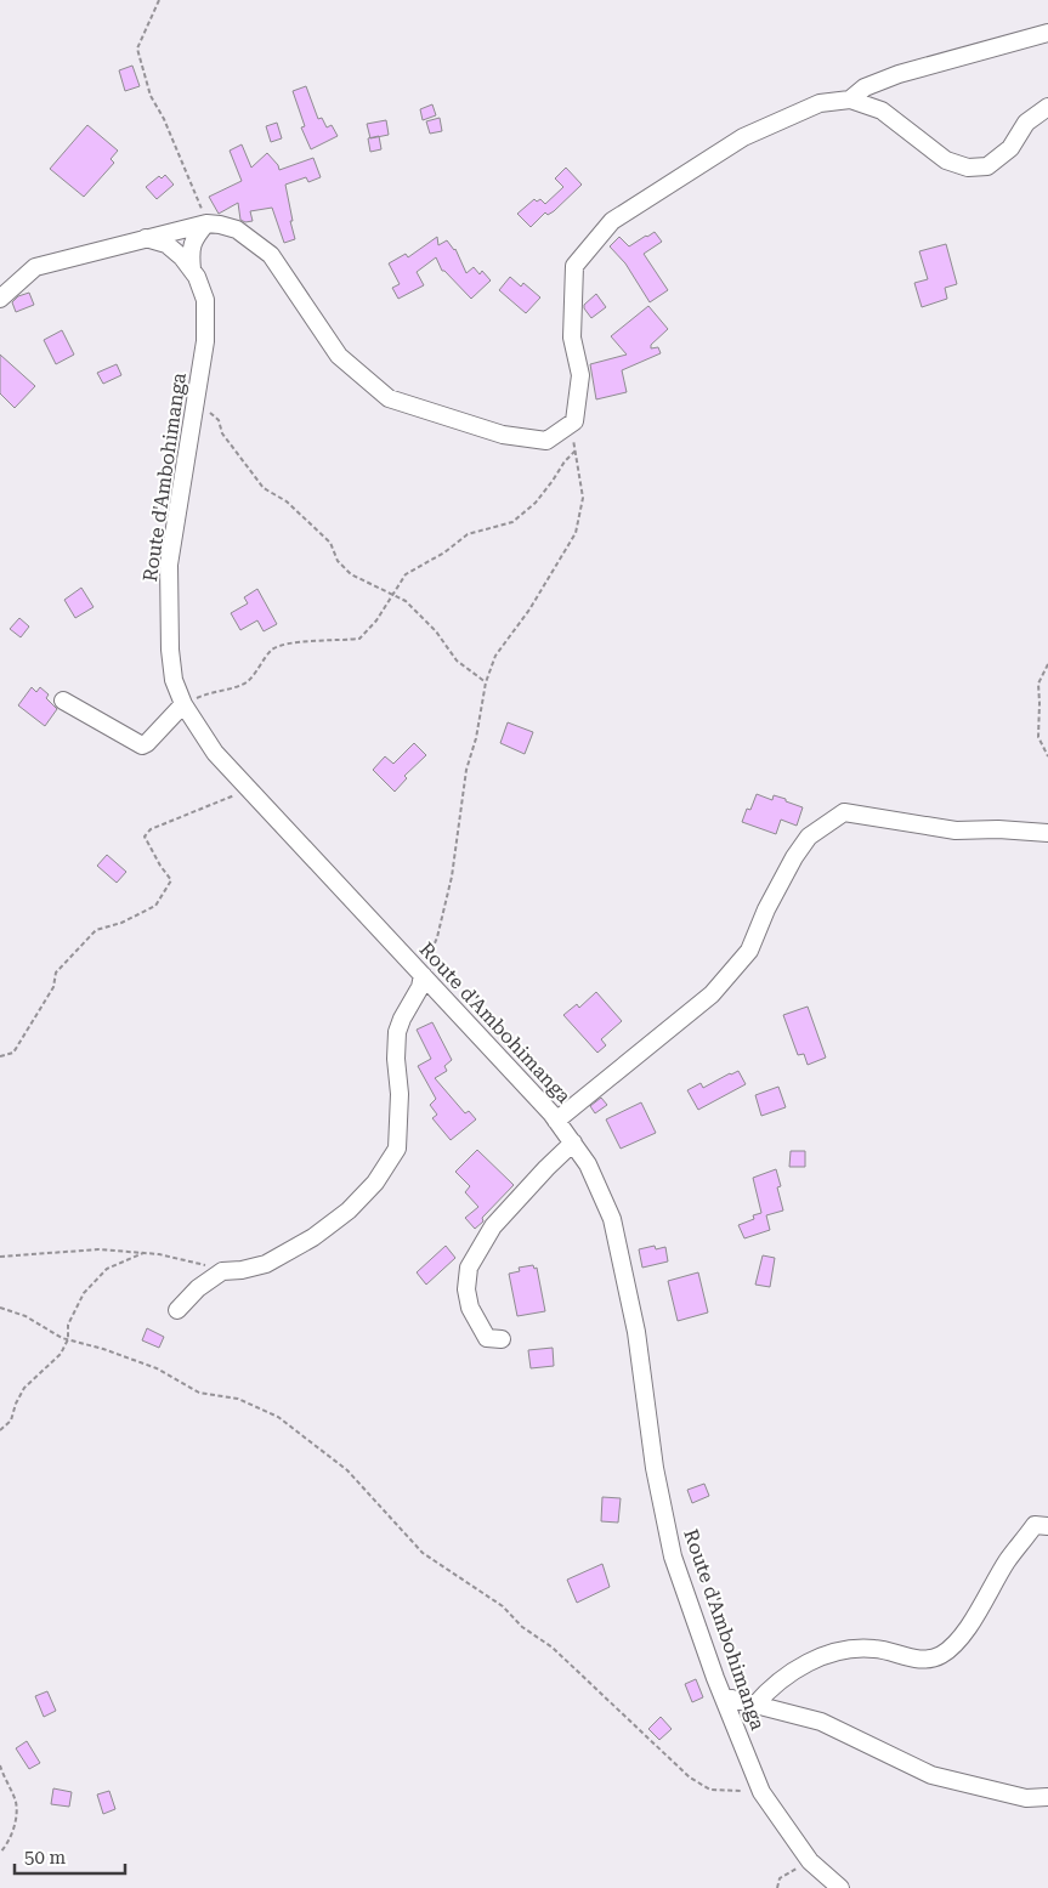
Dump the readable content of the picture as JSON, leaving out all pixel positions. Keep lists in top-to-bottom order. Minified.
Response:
{"streets":{"street":["Route d'Ambohimanga"]},"scale_bar":"50 m"}
